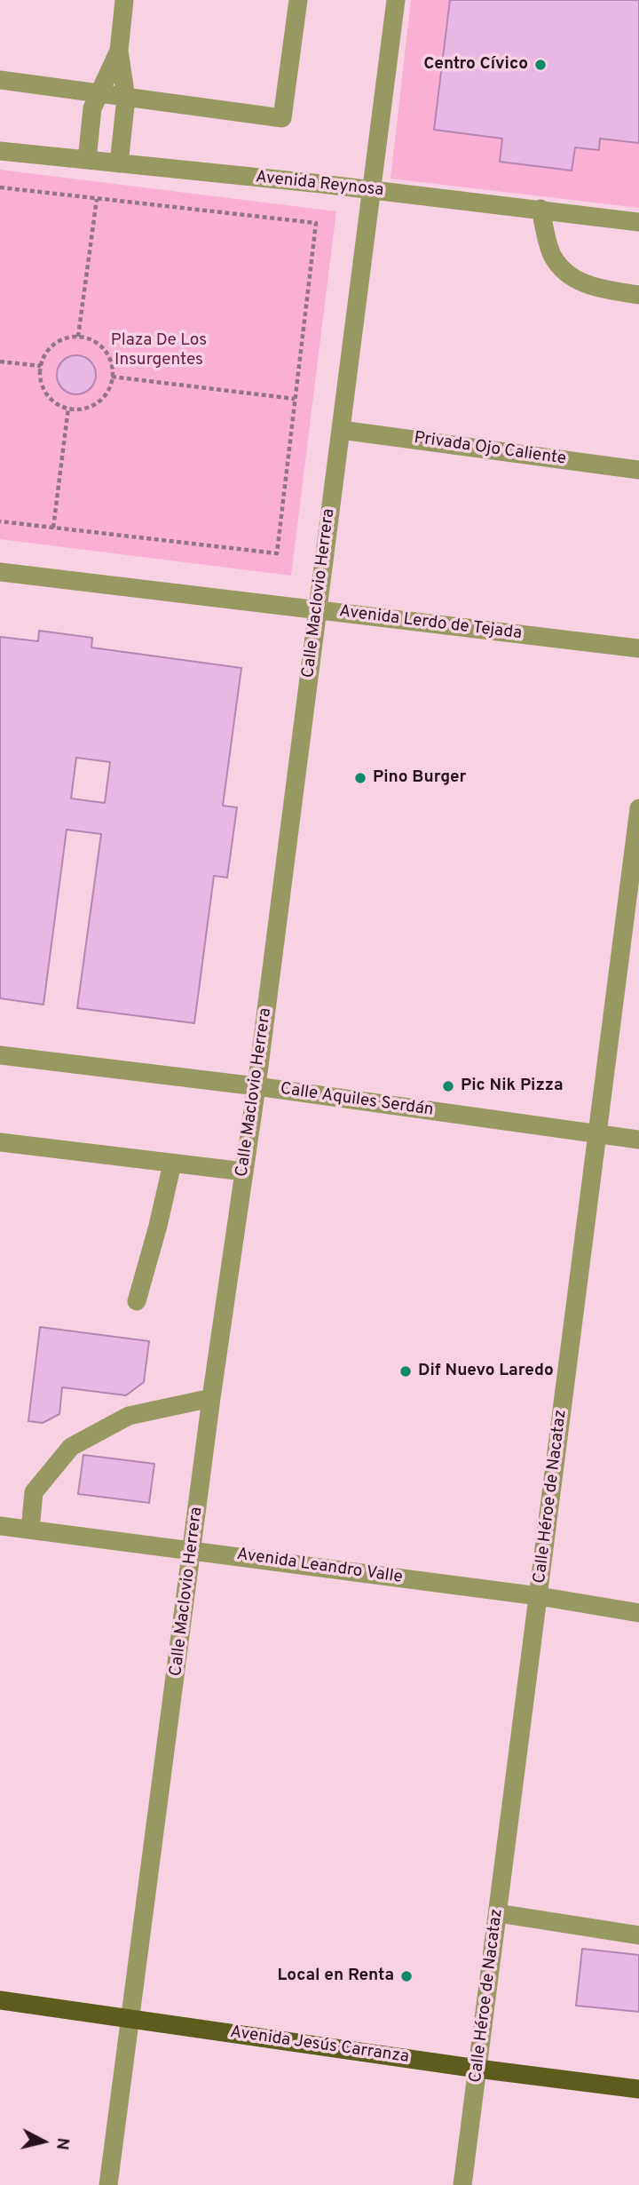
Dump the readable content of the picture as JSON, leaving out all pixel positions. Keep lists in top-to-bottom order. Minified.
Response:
{"streets":{"main road":["Avenida Jesús Carranza"],"street":["Avenida Reynosa","Privada Ojo Caliente","Calle Maclovio Herrera","Avenida Lerdo de Tejada","Calle Aquiles Serdán","Calle Héroe de Nacataz","Avenida Leandro Valle"]},"crossings":[["Avenida Reynosa","Calle Maclovio Herrera"],["Privada Ojo Caliente","Calle Maclovio Herrera"],["Calle Maclovio Herrera","Avenida Lerdo de Tejada"],["Calle Maclovio Herrera","Calle Aquiles Serdán"],["Calle Maclovio Herrera","Avenida Leandro Valle"],["Calle Maclovio Herrera","Avenida Jesús Carranza"],["Calle Aquiles Serdán","Calle Héroe de Nacataz"],["Calle Héroe de Nacataz","Avenida Leandro Valle"],["Calle Héroe de Nacataz","Avenida Jesús Carranza"]],"parks":["Plaza De Los Insurgentes"],"places":["Centro Cívico","Pino Burger","Pic Nik Pizza","Dif Nuevo Laredo","Local en Renta"],"north":"right"}
